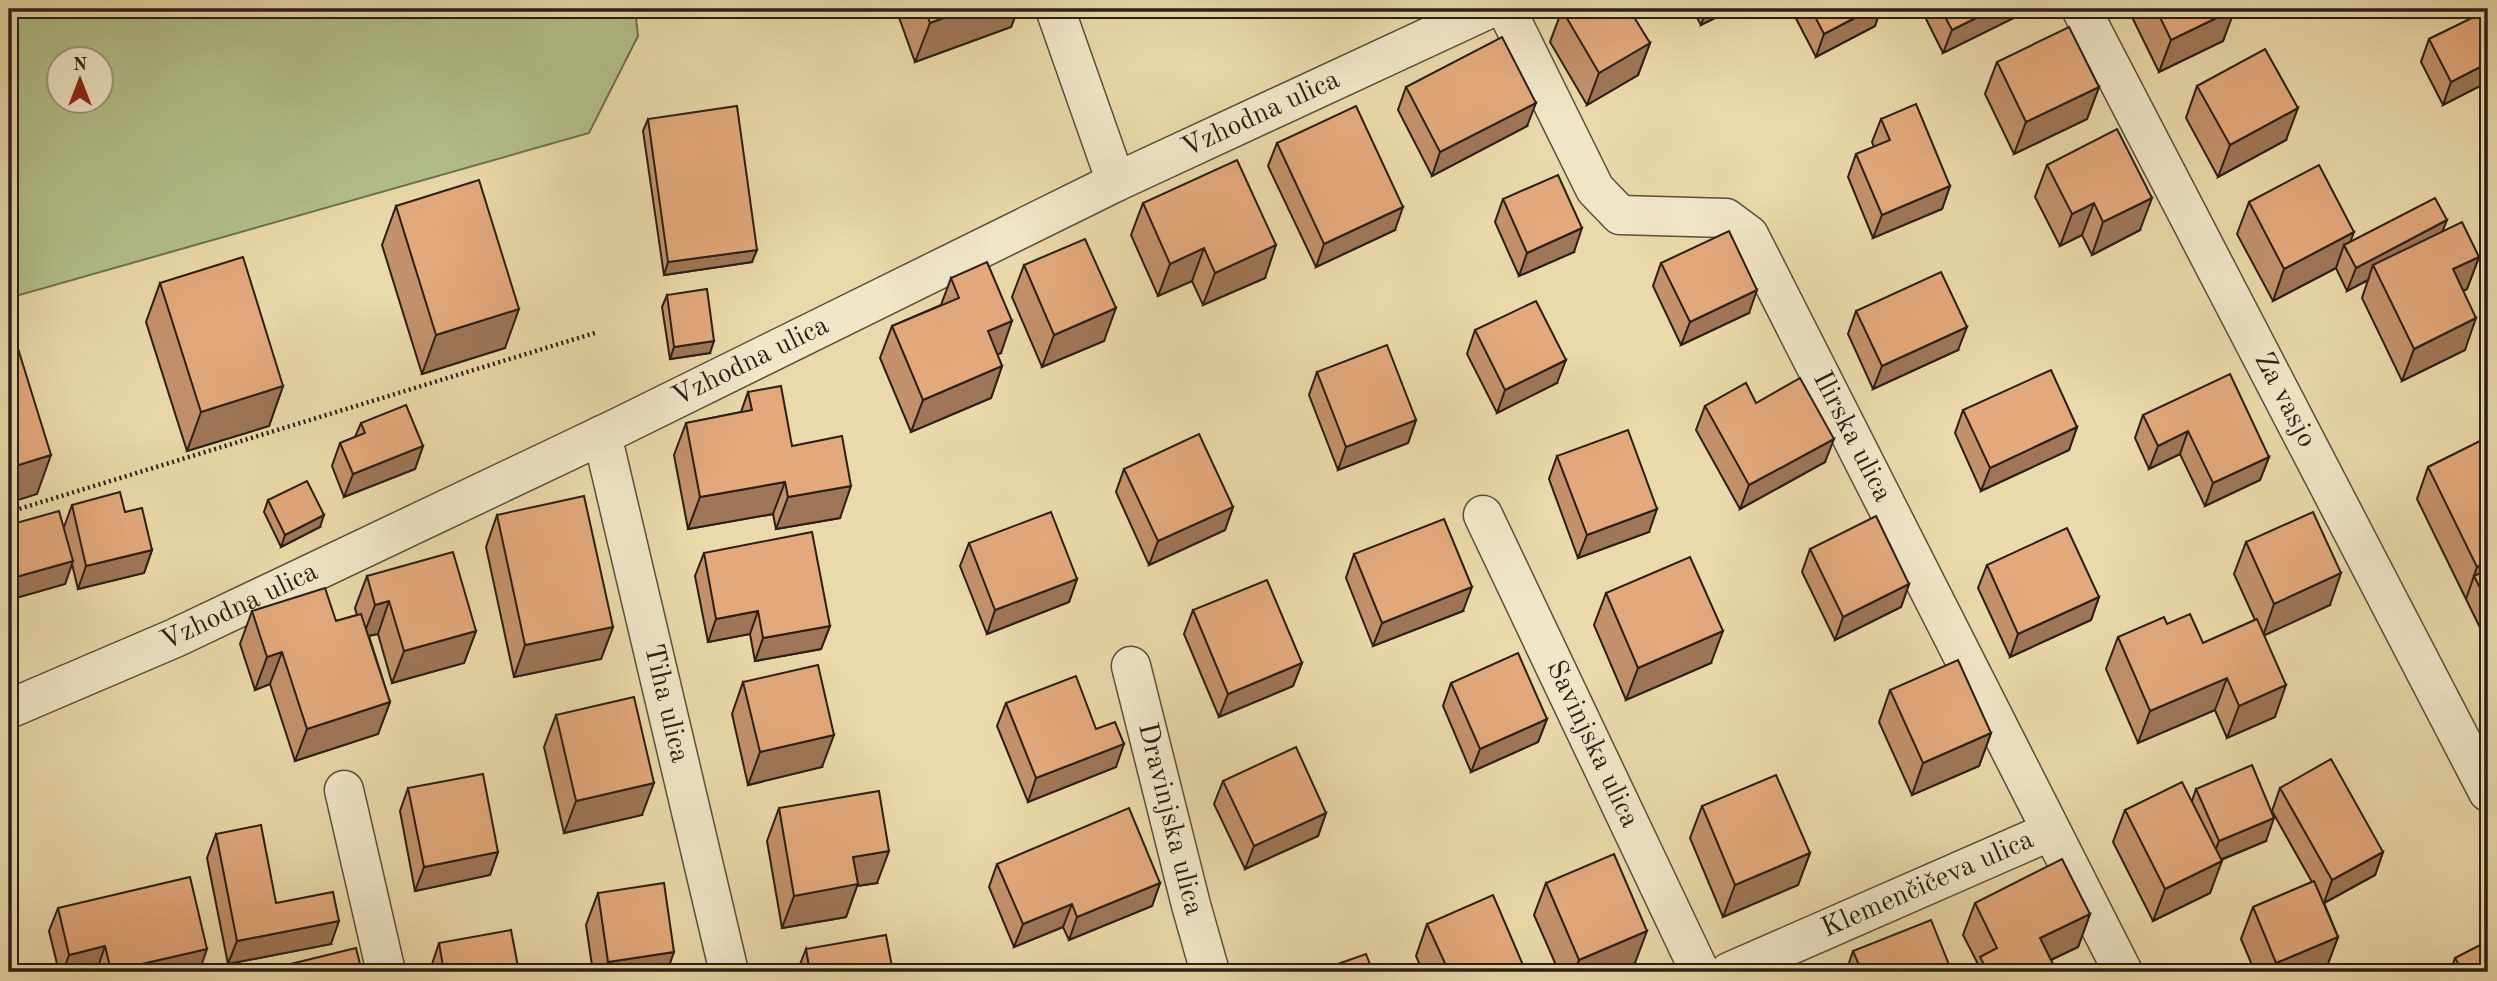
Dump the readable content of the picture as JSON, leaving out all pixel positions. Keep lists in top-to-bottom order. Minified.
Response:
{"streets":{"street":["Vzhodna ulica","Za vasjo","Ilirska ulica","Tiha ulica","Savinjska ulica","Dravinjska ulica","Klemenčičeva ulica"]},"crossings":[["Vzhodna ulica","Tiha ulica"],["Ilirska ulica","Klemenčičeva ulica"]],"north":"top"}
